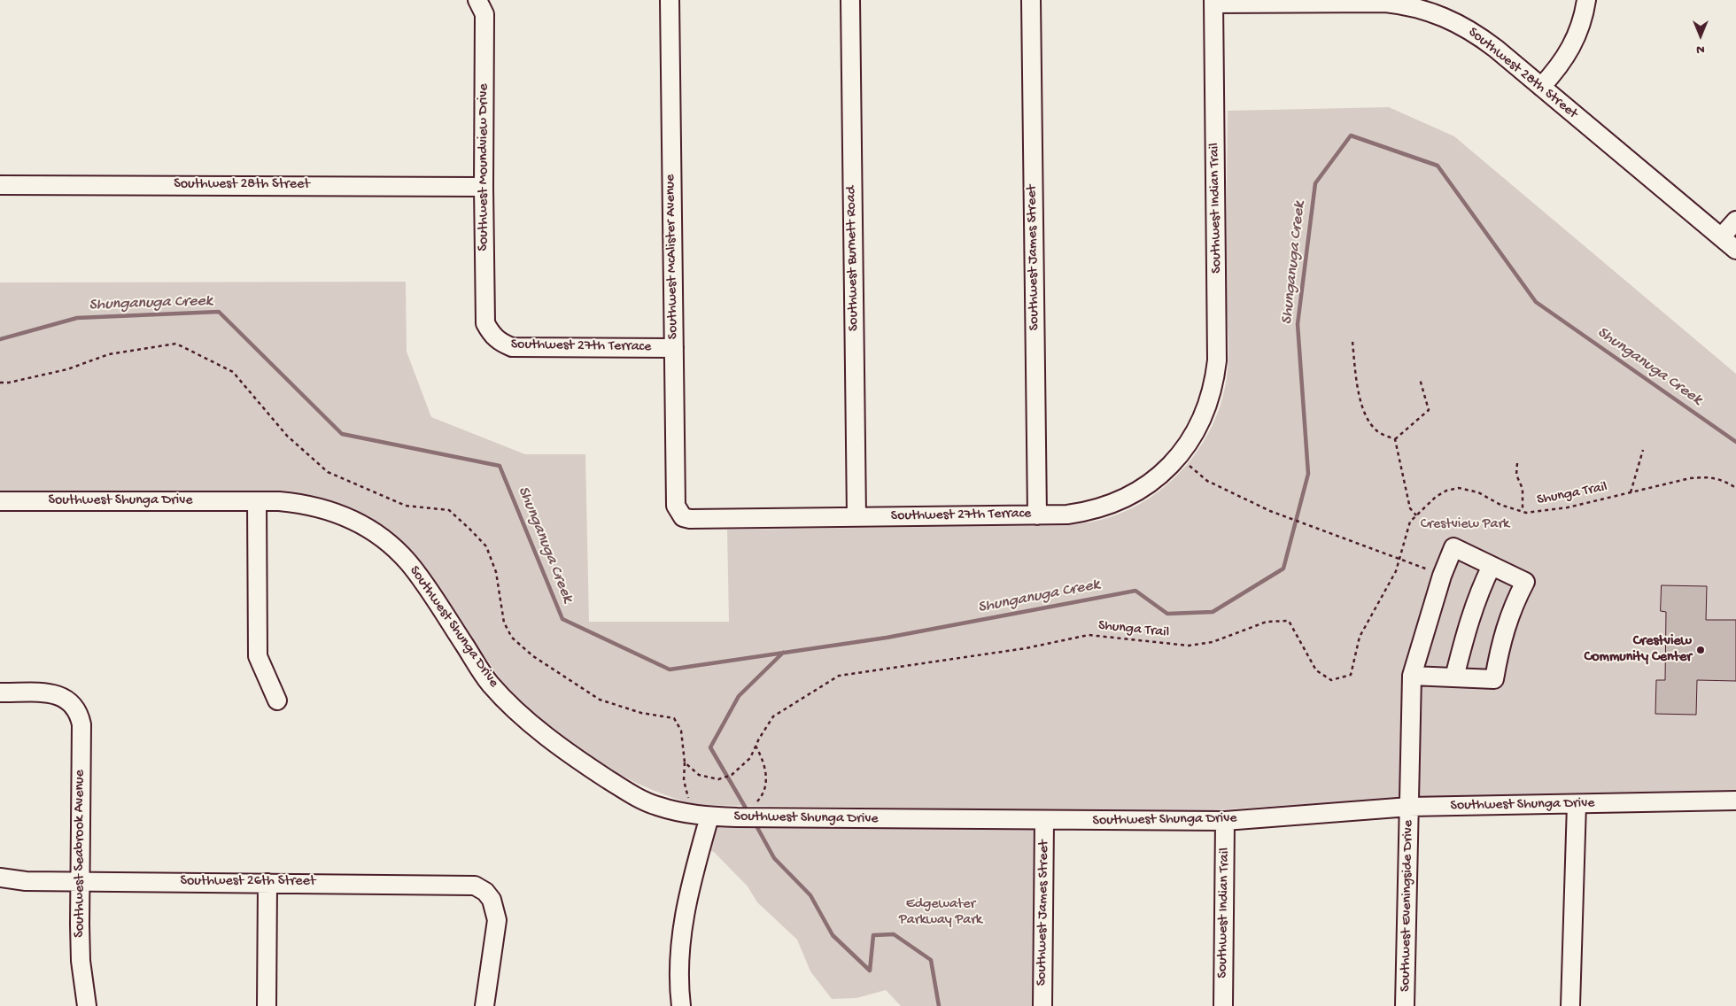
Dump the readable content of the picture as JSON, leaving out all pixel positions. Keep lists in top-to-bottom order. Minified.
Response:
{"streets":{"street":["Southwest 28th Street","Southwest Moundview Drive","Southwest Indian Trail","Southwest McAlister Avenue","Southwest James Street","Southwest Burnett Road","Southwest 27th Terrace","Southwest Shunga Drive","Southwest Seabrook Avenue","Southwest 26th Street","Southwest Eveningside Drive"],"path":["Shunga Trail"]},"crossings":[["Southwest 28th Street","Southwest Moundview Drive"],["Southwest 28th Street","Southwest Indian Trail"],["Southwest Moundview Drive","Southwest 27th Terrace"],["Southwest Indian Trail","Southwest 27th Terrace"],["Southwest Indian Trail","Southwest Shunga Drive"],["Southwest McAlister Avenue","Southwest 27th Terrace"],["Southwest James Street","Southwest 27th Terrace"],["Southwest James Street","Southwest Shunga Drive"],["Southwest Burnett Road","Southwest 27th Terrace"],["Southwest Shunga Drive","Southwest Eveningside Drive"],["Southwest Seabrook Avenue","Southwest 26th Street"]],"water":["Shunganuga Creek"],"parks":["Crestview Park","Edgewater Parkway Park"],"places":["Crestview Community Center"],"north":"bottom"}
